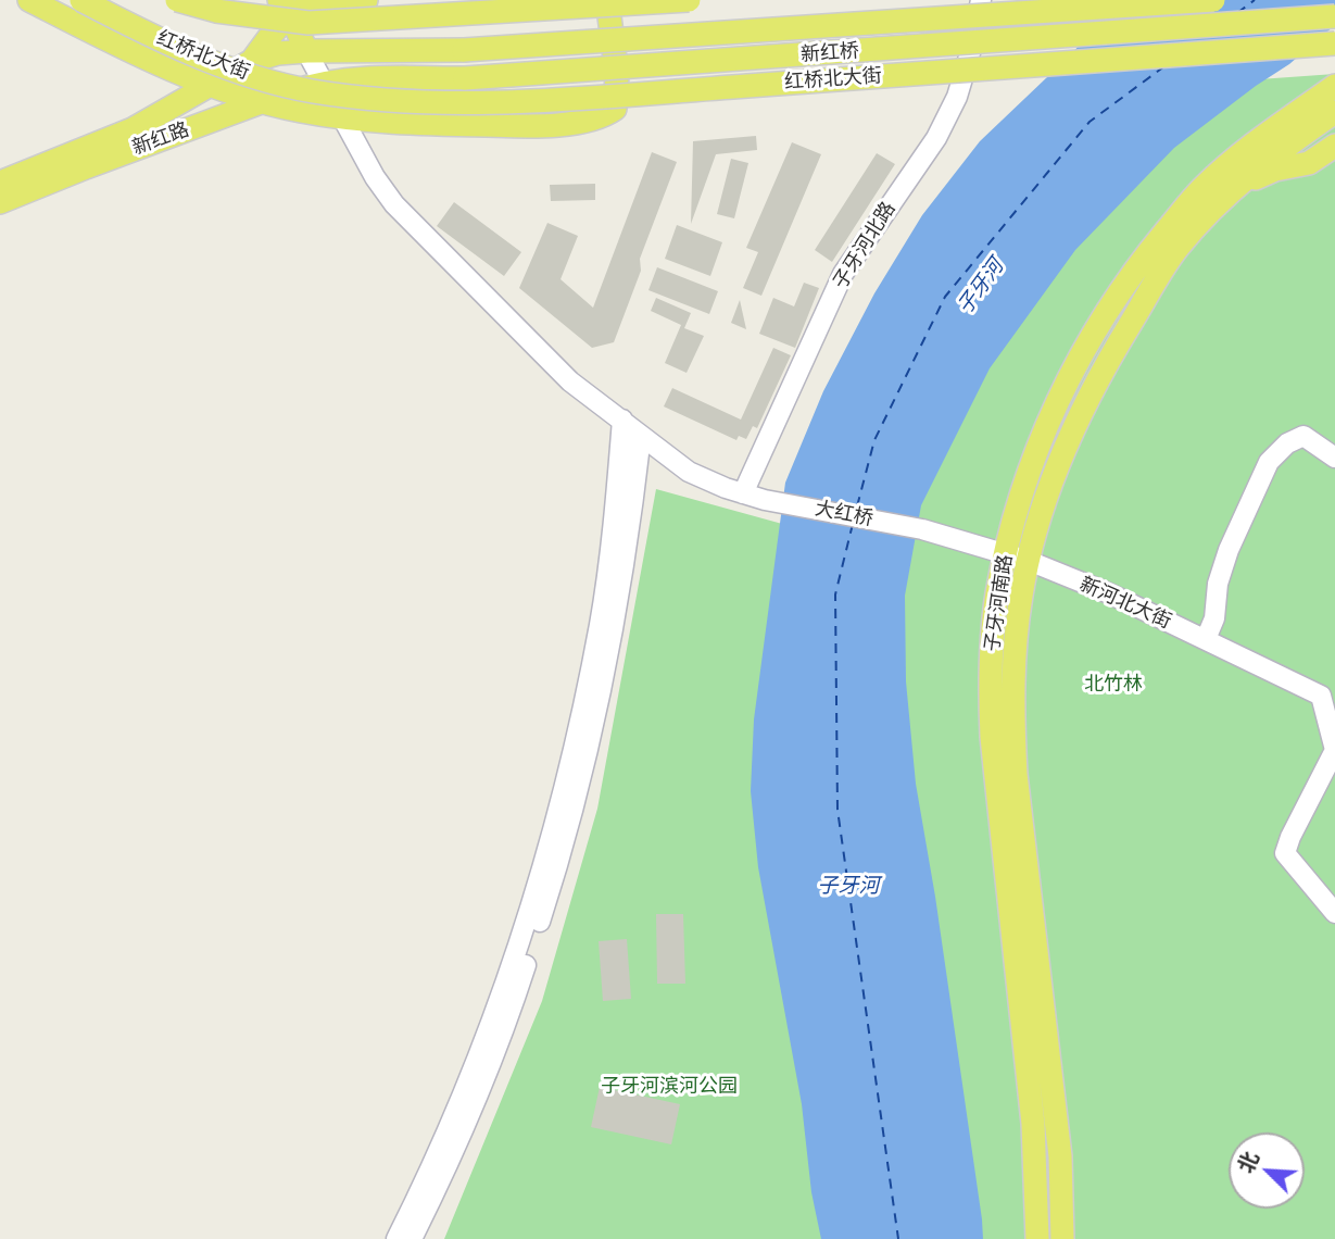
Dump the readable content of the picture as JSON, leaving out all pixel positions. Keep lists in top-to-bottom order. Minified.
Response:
{"streets":{"main road":["新红桥","红桥北大街","新红路","子牙河南路"],"street":["子牙河北路","大红桥","新河北大街"]},"crossings":[["新红桥","新红路"],["子牙河北路","大红桥"],["大红桥","新河北大街"],["子牙河南路","新河北大街"]],"water":["子牙河"],"parks":["北竹林","子牙河滨河公园"],"north":"top left"}
